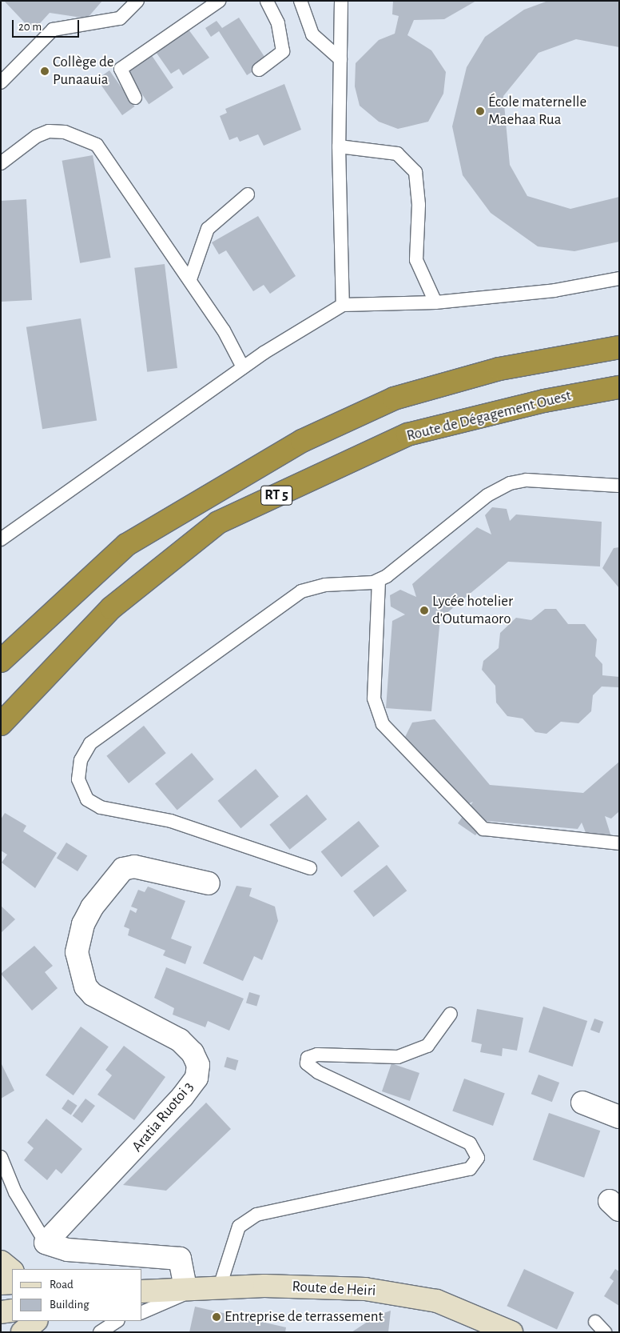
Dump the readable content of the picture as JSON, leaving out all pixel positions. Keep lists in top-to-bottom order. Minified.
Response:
{"streets":{"highway":["Route de Dégagement Ouest","RT 5"],"main road":["Route de Heiri"],"street":["Aratia Ruotoi 3"]},"places":["Collège de Punaauia","École maternelle Maehaa Rua","Lycée hotelier d'Outumaoro","Entreprise de terrassement"],"legend":["Road","Building"],"scale_bar":"20 m"}
